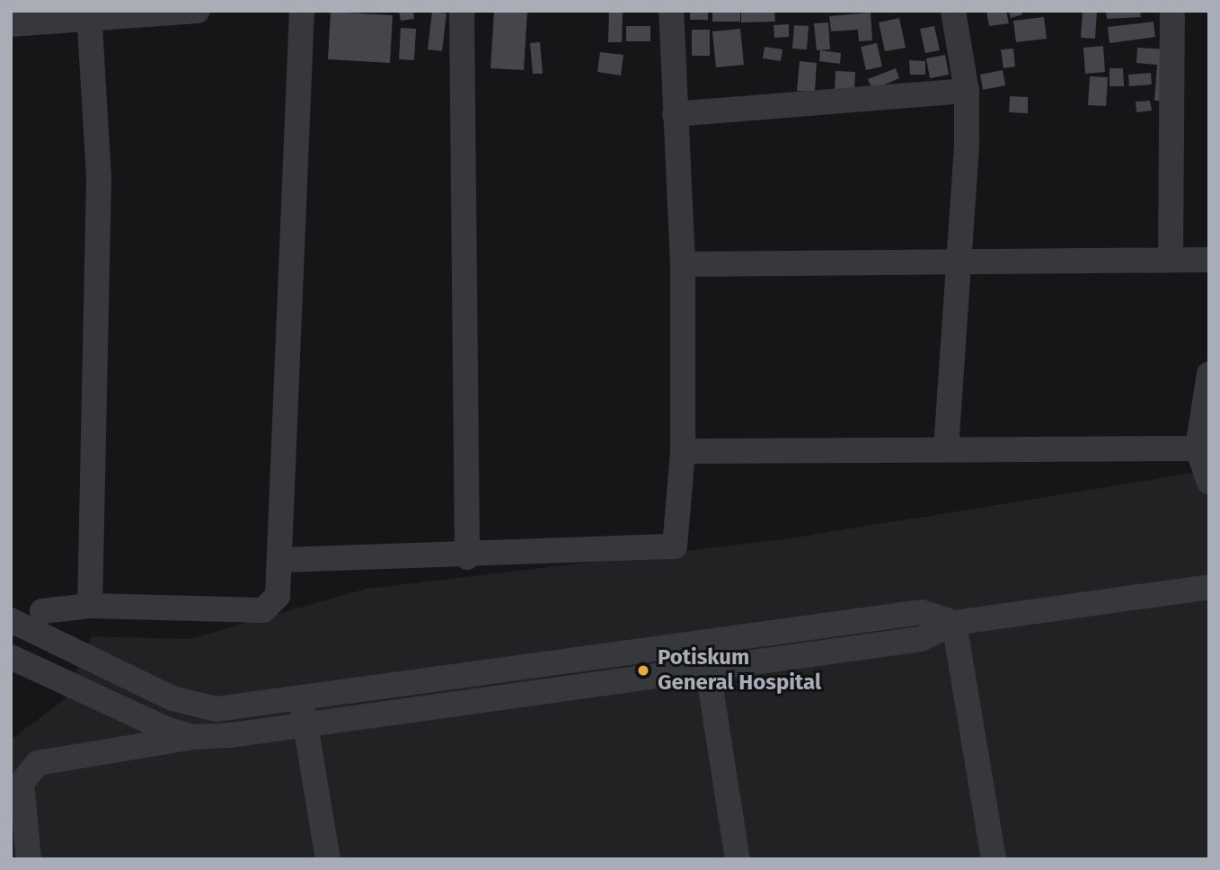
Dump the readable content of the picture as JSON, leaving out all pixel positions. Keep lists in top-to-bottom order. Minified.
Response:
{"places":["Potiskum General Hospital"]}
